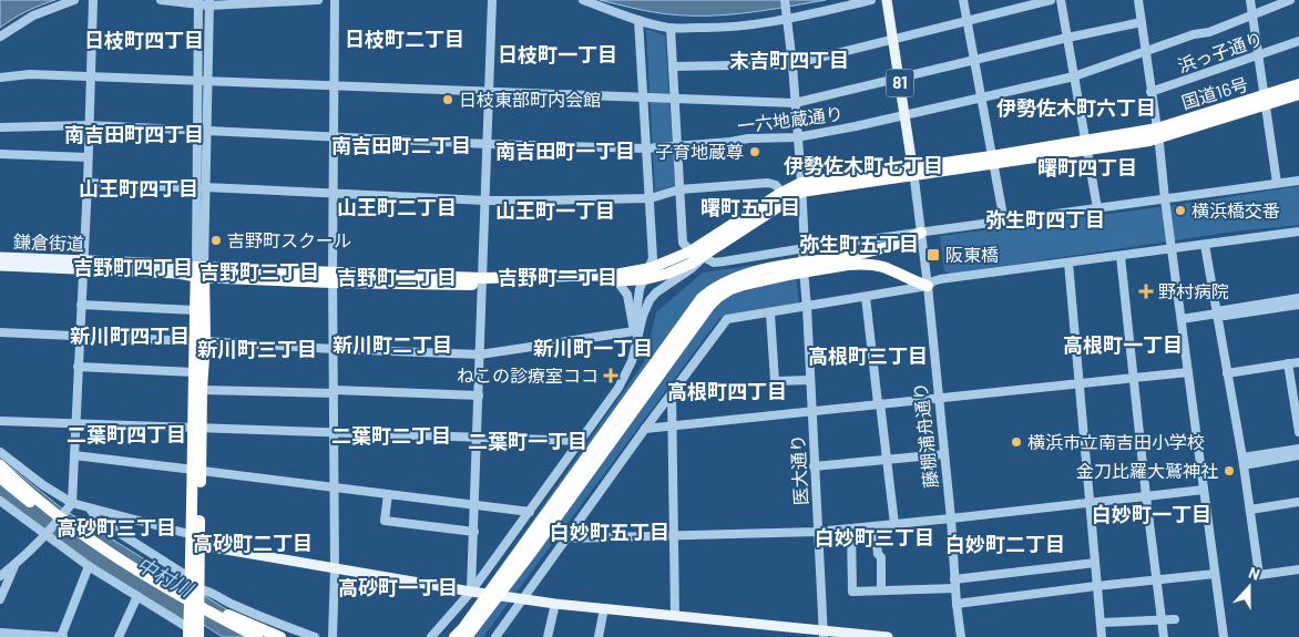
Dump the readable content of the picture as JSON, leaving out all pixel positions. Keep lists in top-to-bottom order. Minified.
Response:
{"streets":{"highway":["国道16号"],"main road":["81","鎌倉街道","藤棚浦舟通り"],"street":["浜っ子通り","一六地蔵通り","医大通り"]},"crossings":[["国道16号","鎌倉街道"],["国道16号","藤棚浦舟通り"],["国道16号","医大通り"],["一六地蔵通り","藤棚浦舟通り"],["一六地蔵通り","医大通り"]],"districts":["日枝町二丁目","日枝町四丁目","日枝町一丁目","末吉町四丁目","伊勢佐木町六丁目","南吉田町四丁目","南吉田町二丁目","南吉田町一丁目","伊勢佐木町七丁目","曙町四丁目","山王町四丁目","山王町二丁目","曙町五丁目","山王町一丁目","弥生町四丁目","弥生町五丁目","吉野町四丁目","吉野町三丁目","吉野町二丁目","吉野町一丁目","新川町四丁目","新川町二丁目","高根町一丁目","新川町一丁目","新川町三丁目","高根町三丁目","高根町四丁目","二葉町四丁目","二葉町二丁目","二葉町一丁目","白妙町一丁目","高砂町三丁目","白妙町五丁目","白妙町三丁目","高砂町二丁目","白妙町二丁目","高砂町一丁目"],"water":["中村川"],"places":{"other":["日枝東部町内会館","子育地蔵尊","横浜橋交番","吉野町スクール","横浜市立南吉田小学校","金刀比羅大鷲神社"],"transit":["阪東橋"],"health":["野村病院","ねこの診療室ココ"]},"north":"top"}
